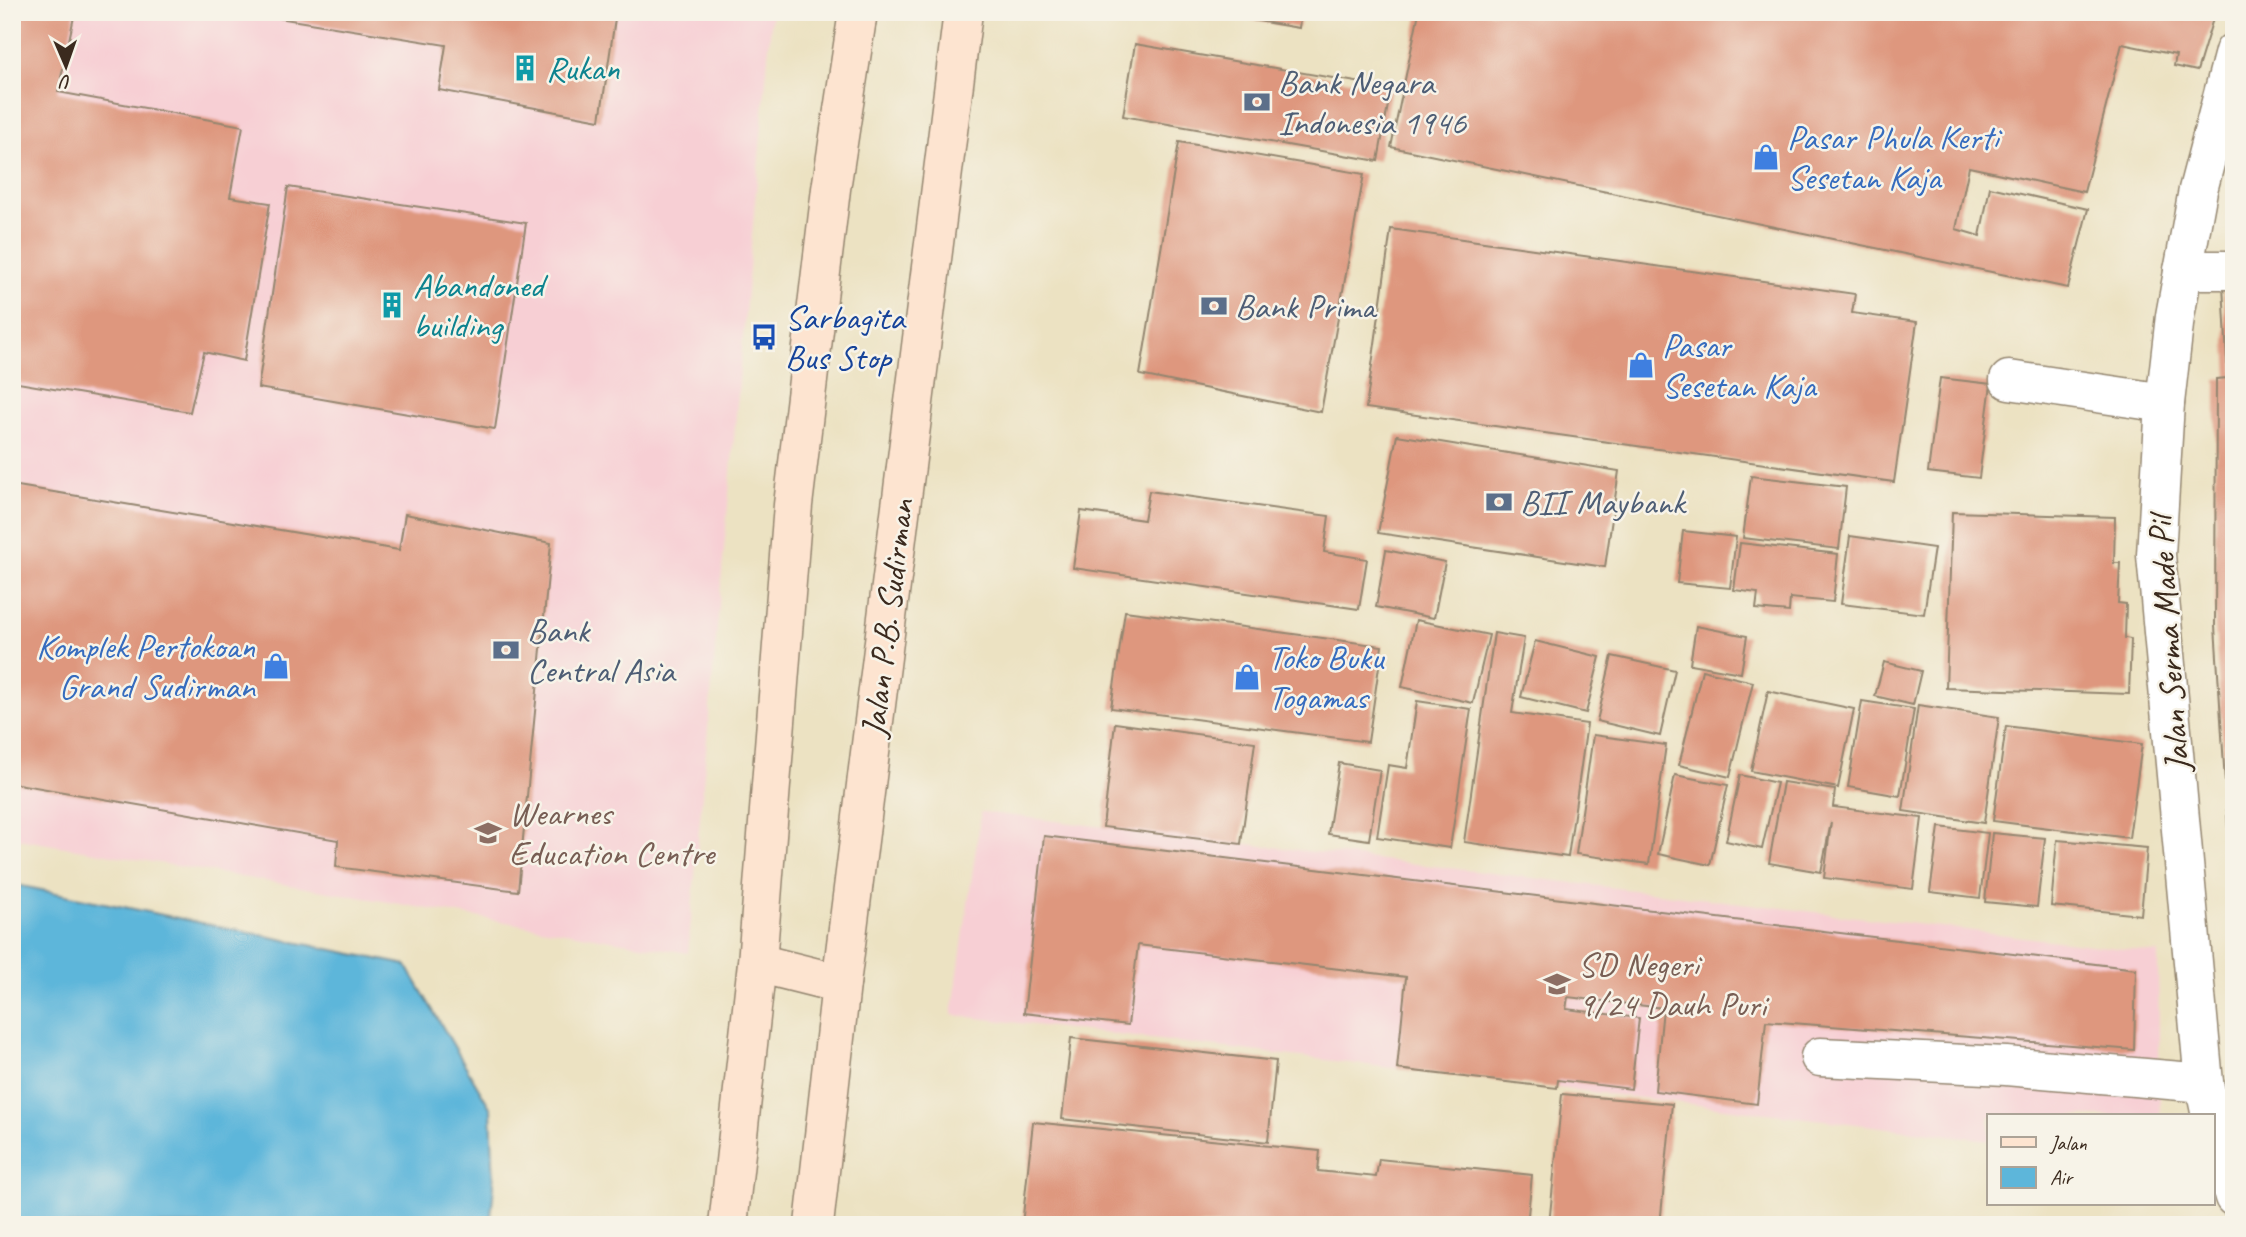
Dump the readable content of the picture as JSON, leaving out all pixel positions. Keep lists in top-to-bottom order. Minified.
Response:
{"streets":{"street":["Jalan P.B. Sudirman","Jalan Serma Made Pil"]},"places":{"building":["Rukan","Abandoned building"],"bank":["Bank Negara Indonesia 1946","Bank Prima","BII Maybank","Bank Central Asia"],"shop":["Pasar Phula Kerti Sesetan Kaja","Pasar Sesetan Kaja","Komplek Pertokoan Grand Sudirman","Toko Buku Togamas"],"bus stop":["Sarbagita Bus Stop"],"school or university":["Wearnes Education Centre","SD Negeri 9/24 Dauh Puri"]},"legend":["Jalan","Air"],"north":"bottom"}
